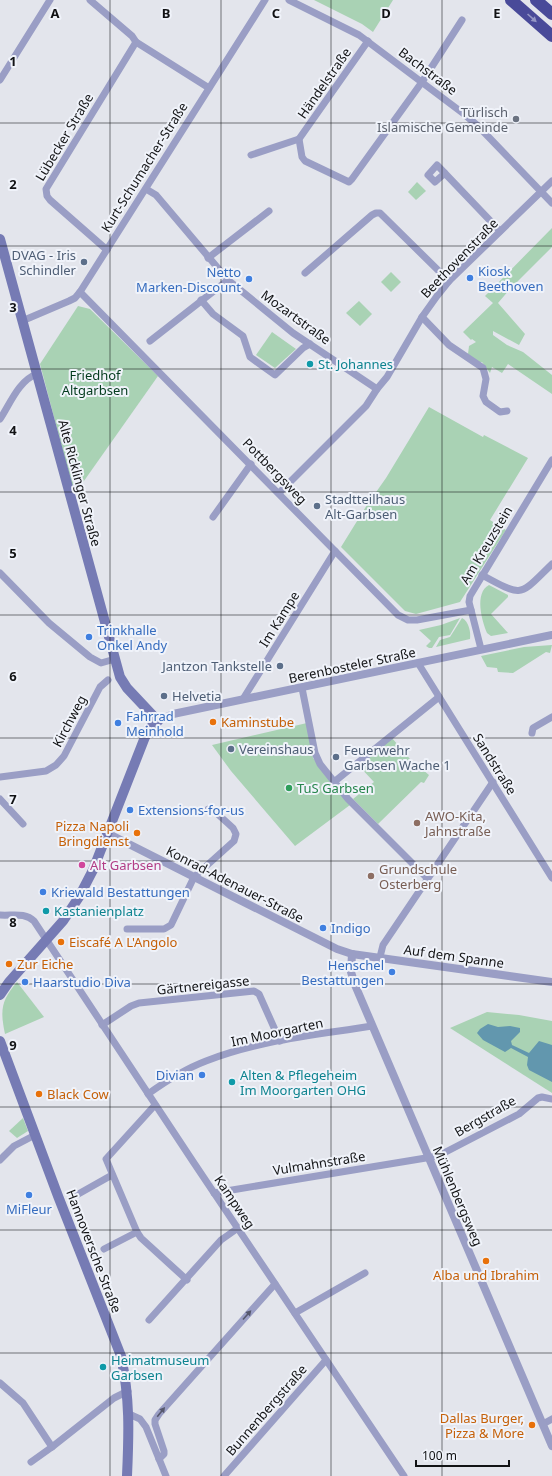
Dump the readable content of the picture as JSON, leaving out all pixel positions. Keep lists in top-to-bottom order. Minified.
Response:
{"streets":{"main road":["Alte Ricklinger Straße","Hannoversche Straße"],"street":["Bachstraße","Händelstraße","Lübecker Straße","Kurt-Schumacher-Straße","Beethovenstraße","Mozartstraße","Pottbergsweg","Am Kreuzstein","Im Kampe","Berenbosteler Straße","Kirchweg","Sandstraße","Konrad-Adenauer-Straße","Auf dem Spanne","Gärtnereigasse","Im Moorgarten","Bergstraße","Vulmahnstraße","Mühlenbergsweg","Kampweg","Bunnenbergstraße"]},"crossings":[["Bachstraße","Händelstraße"],["Bachstraße","Beethovenstraße"],["Lübecker Straße","Kurt-Schumacher-Straße"],["Kurt-Schumacher-Straße","Mozartstraße"],["Kurt-Schumacher-Straße","Pottbergsweg"],["Kurt-Schumacher-Straße","Alte Ricklinger Straße"],["Beethovenstraße","Mozartstraße"],["Beethovenstraße","Pottbergsweg"],["Pottbergsweg","Am Kreuzstein"],["Pottbergsweg","Im Kampe"],["Alte Ricklinger Straße","Berenbosteler Straße"],["Am Kreuzstein","Berenbosteler Straße"],["Im Kampe","Berenbosteler Straße"],["Berenbosteler Straße","Sandstraße"],["Konrad-Adenauer-Straße","Auf dem Spanne"],["Konrad-Adenauer-Straße","Mühlenbergsweg"],["Auf dem Spanne","Mühlenbergsweg"],["Gärtnereigasse","Im Moorgarten"],["Gärtnereigasse","Kampweg"],["Im Moorgarten","Mühlenbergsweg"],["Im Moorgarten","Kampweg"],["Bergstraße","Vulmahnstraße"],["Bergstraße","Mühlenbergsweg"],["Vulmahnstraße","Mühlenbergsweg"],["Vulmahnstraße","Kampweg"],["Kampweg","Bunnenbergstraße"]],"parks":["Friedhof Altgarbsen"],"places":["Türlisch Islamische Gemeinde","DVAG - Iris Schindler","Kiosk Beethoven","Netto Marken-Discount","St. Johannes","Stadtteilhaus Alt-Garbsen","Trinkhalle Onkel Andy","Jantzon Tankstelle","Helvetia","Kaminstube","Fahrrad Meinhold","Vereinshaus","Feuerwehr Garbsen Wache 1","TuS Garbsen","Extensions-for-us","AWO-Kita, Jahnstraße","Pizza Napoli Bringdienst","Alt Garbsen","Grundschule Osterberg","Kriewald Bestattungen","Kastanienplatz","Indigo","Eiscafé A L'Angolo","Zur Eiche","Henschel Bestattungen","Haarstudio Diva","Divian","Alten & Pflegeheim Im Moorgarten OHG","Black Cow","MiFleur","Alba und Ibrahim","Heimatmuseum Garbsen","Dallas Burger, Pizza & More"],"scale_bar":"100 m","grid":{"columns":["A","B","C","D","E"],"rows":["1","2","3","4","5","6","7","8","9"]}}
